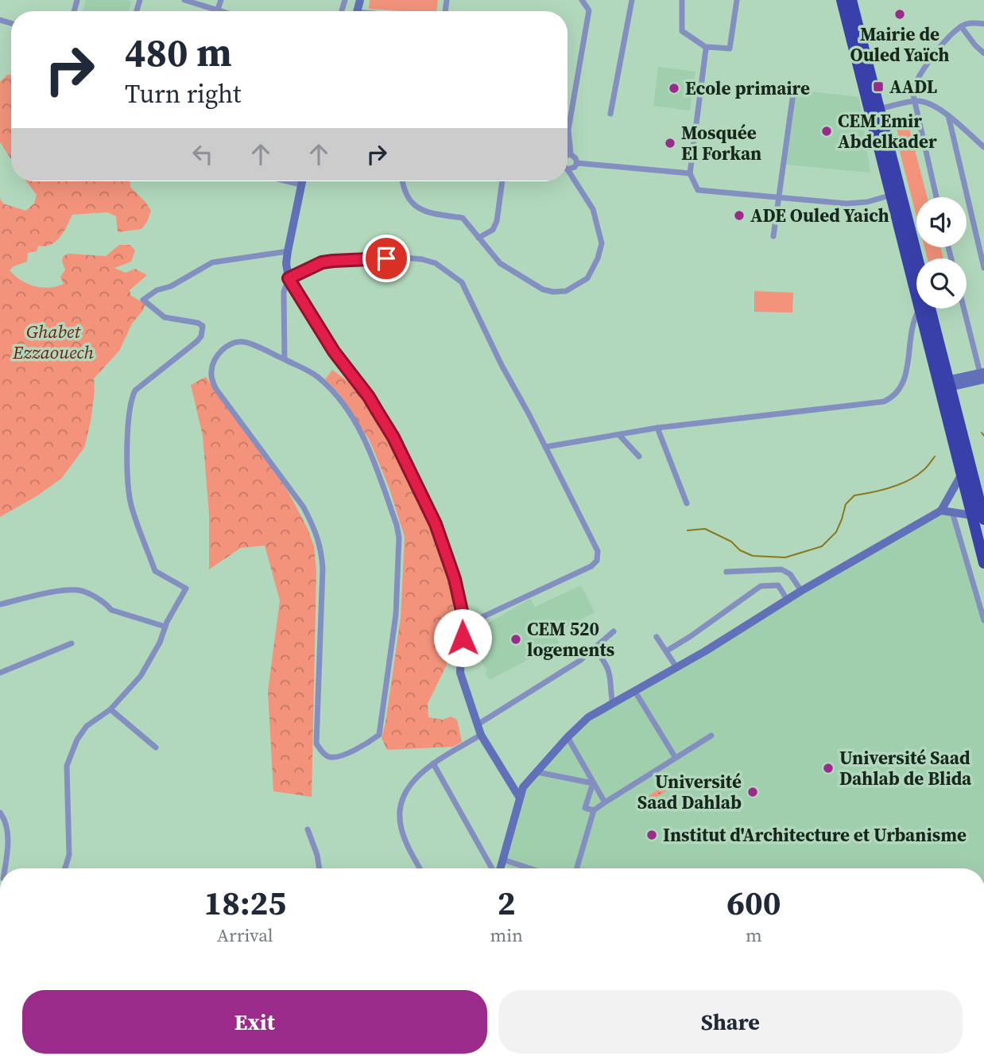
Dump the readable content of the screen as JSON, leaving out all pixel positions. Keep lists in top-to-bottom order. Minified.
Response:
{"parks":["Ghabet Ezzaouech"],"places":{"other":["Mairie de Ouled Yaïch","Ecole primaire","CEM Emir Abdelkader","Mosquée El Forkan","ADE Ouled Yaich","CEM 520 logements","Université Saad Dahlab de Blida","Université Saad Dahlab","Institut d'Architecture et Urbanisme"],"transit":["AADL"]},"page":{"turn":["480 m","Turn right"],"eta":["18:25","Arrival","2","min","600","m"],"buttons":["Exit","Share"]}}
